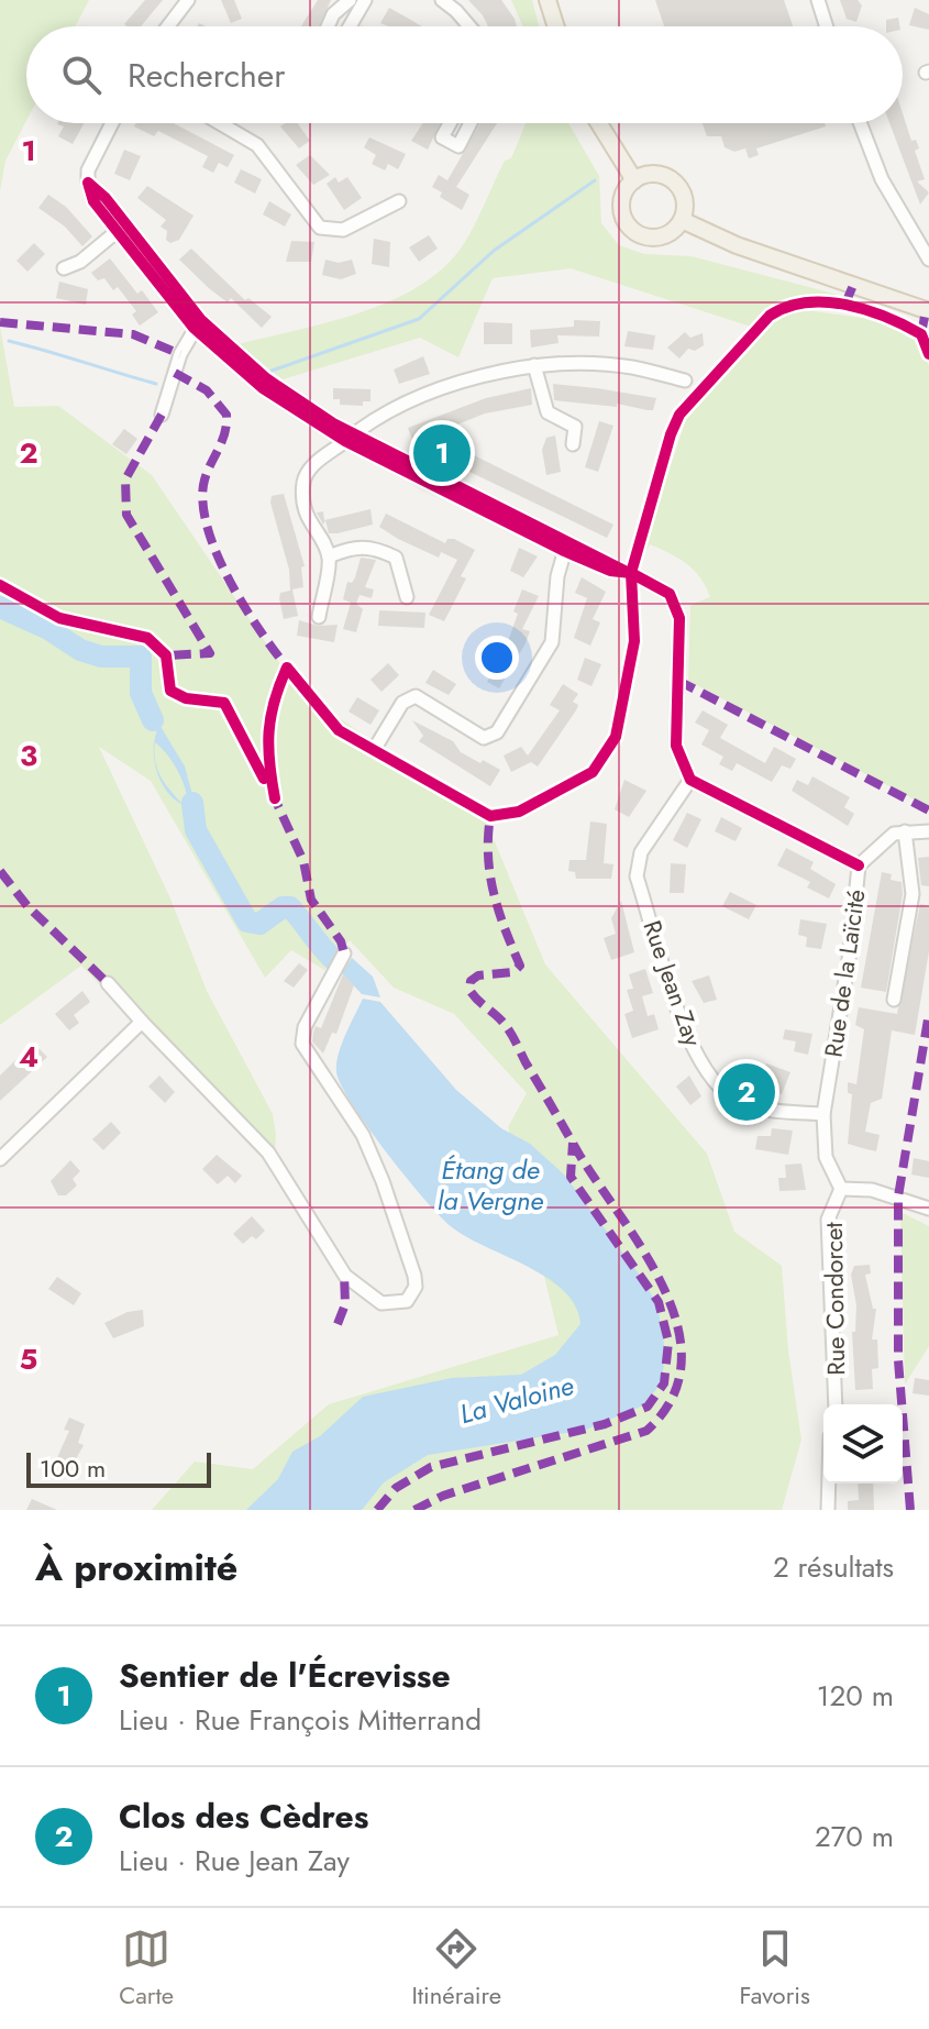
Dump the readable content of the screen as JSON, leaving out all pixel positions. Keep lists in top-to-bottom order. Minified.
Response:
{"streets":{"street":["Rue de la Laïcité","Rue Jean Zay","Rue Condorcet"]},"crossings":[["Rue de la Laïcité","Rue Jean Zay"],["Rue de la Laïcité","Rue Condorcet"]],"water":["Étang de la Vergne","La Valoine"],"scale_bar":"100 m","page":{"search":"Rechercher","pins":["1","2"],"scale":"100 m","heading":["À proximité","2 résultats"],"list":[{"mark":"1","name":"Sentier de l'Écrevisse","note":"Lieu · Rue François Mitterrand","value":"120 m"},{"mark":"2","name":"Clos des Cèdres","note":"Lieu · Rue Jean Zay","value":"270 m"}],"nav":["Carte","Itinéraire","Favoris"]},"grid":{"rows":["1","2","3","4","5"]}}
